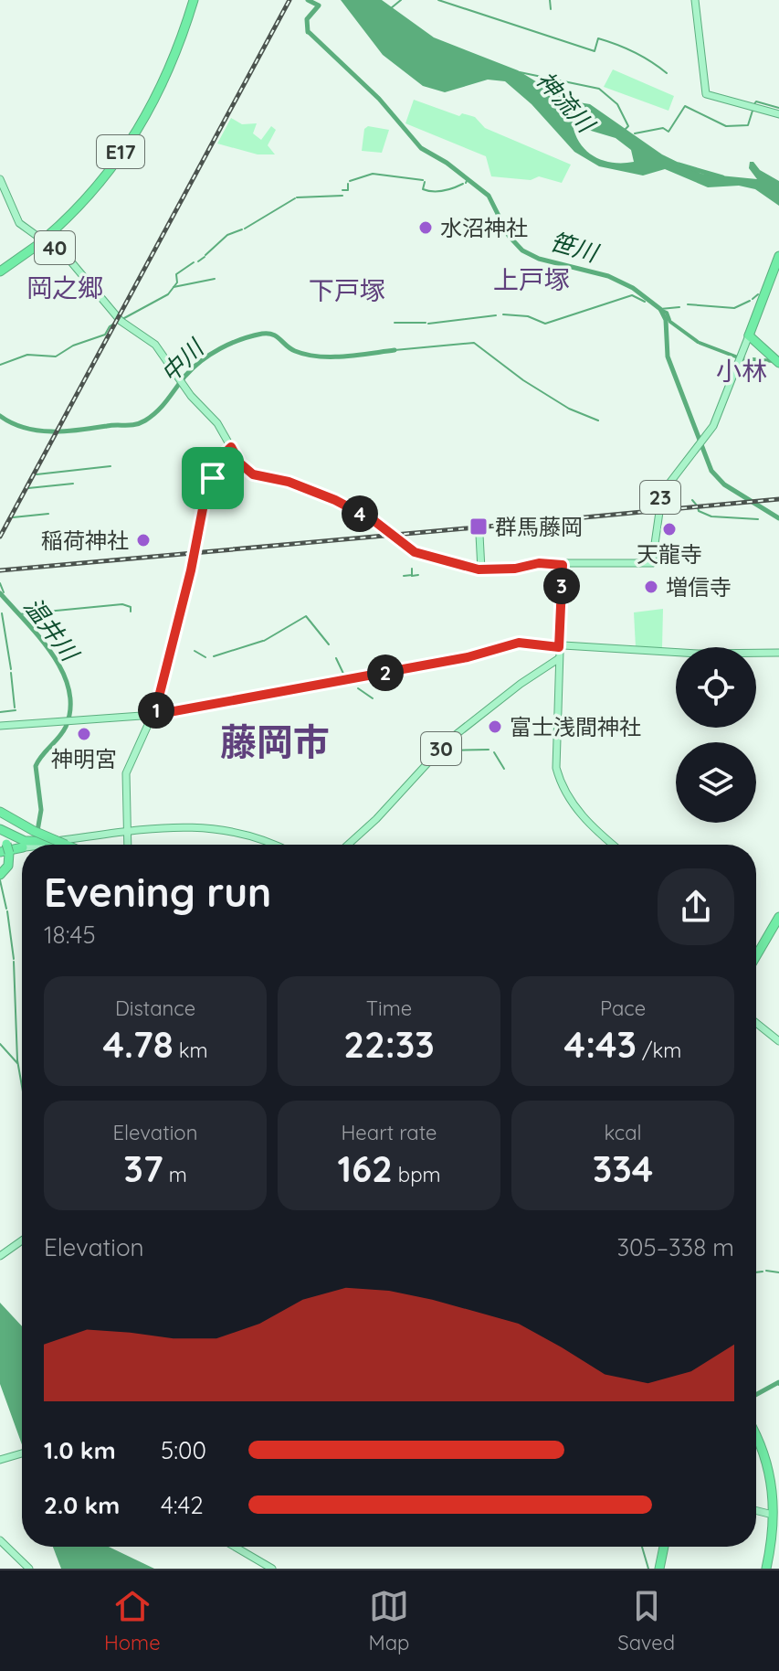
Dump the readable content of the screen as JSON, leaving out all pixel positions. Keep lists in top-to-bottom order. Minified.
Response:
{"streets":{"highway":["E17"],"main road":["40","23","30"]},"crossings":[["40","23"]],"districts":["上戸塚","岡之郷","下戸塚","小林","藤岡市"],"water":["神流川","笹川","中川","温井川"],"places":{"other":["水沼神社","天龍寺","稲荷神社","増信寺","富士浅間神社","神明宮"],"transit":["群馬藤岡"]},"page":{"pins":["4","3","2","1"],"heading":["Evening run","18:45"],"stats":[["Distance","4.78 km"],["Time","22:33"],["Pace","4:43 /km"],["Elevation","37 m"],["Heart rate","162 bpm"],["kcal","334"]],"chart":["Elevation","305–338 m"],"list":[{"name":"1.0 km","note":"5:00"},{"name":"2.0 km","note":"4:42"}],"tabs":["Home","Map","Saved"]}}
